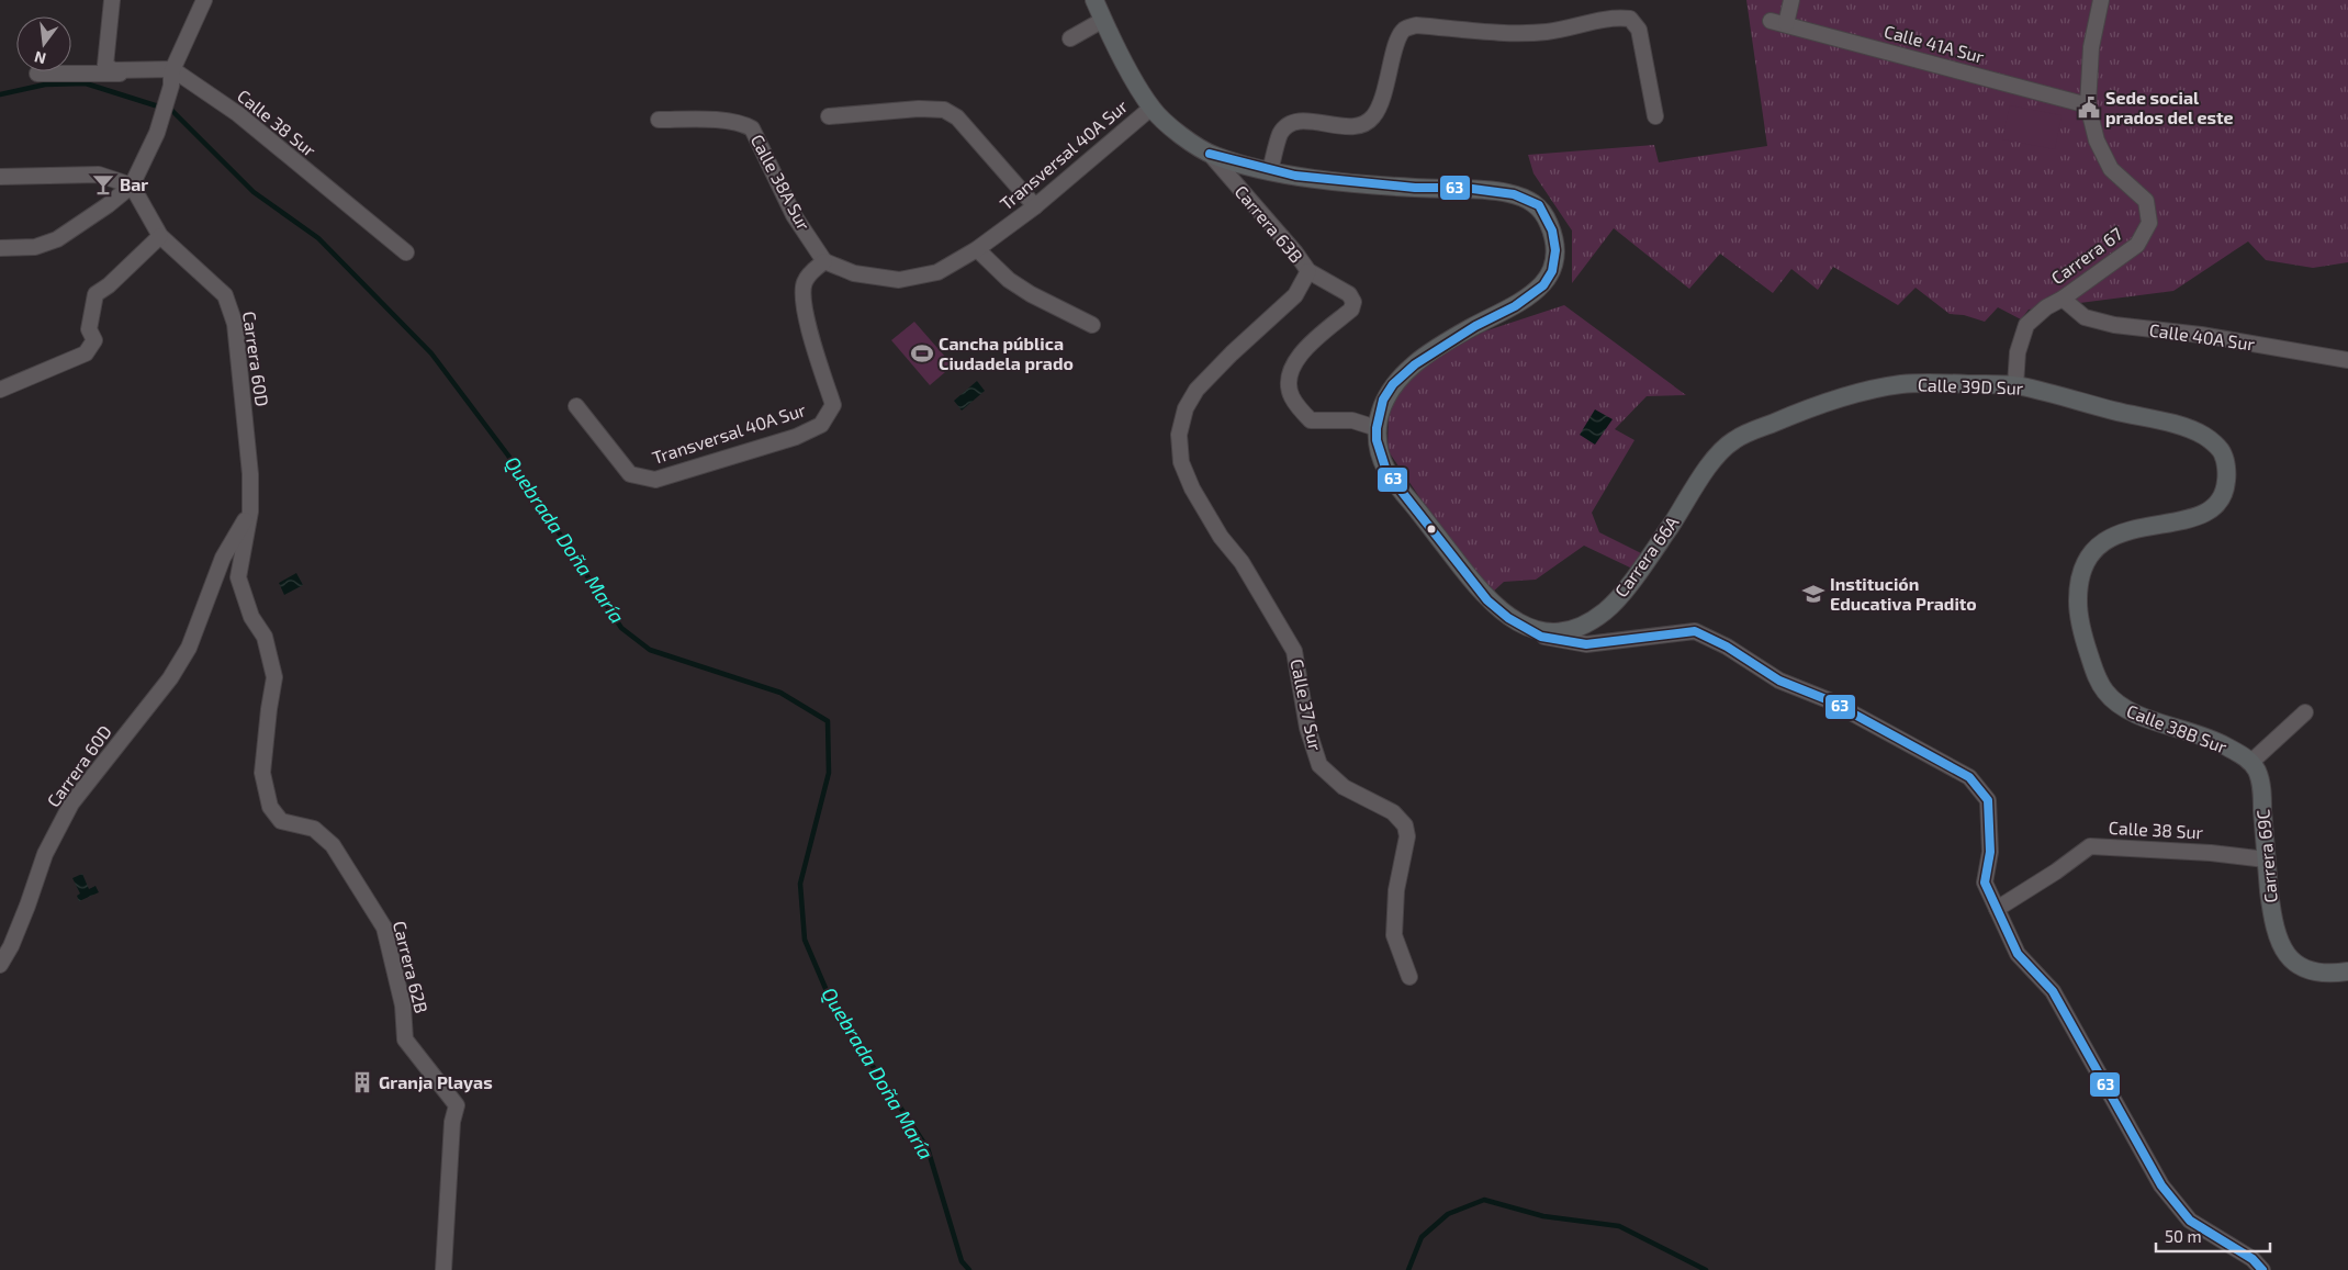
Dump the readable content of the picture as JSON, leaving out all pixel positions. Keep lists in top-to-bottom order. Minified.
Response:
{"streets":{"main road":["Carrera 63B","Calle 39D Sur","Carrera 66A","Calle 38B Sur","Carrera 69C"],"street":["Calle 41A Sur","Calle 38 Sur","Transversal 40A Sur","Calle 38A Sur","Carrera 67","Calle 40A Sur","Carrera 60D","Calle 37 Sur","Carrera 62B"]},"crossings":[["Calle 41A Sur","Carrera 67"],["Calle 38 Sur","Carrera 69C"],["Transversal 40A Sur","Calle 38A Sur"],["Transversal 40A Sur","Carrera 63B"],["Carrera 63B","Calle 37 Sur"],["Carrera 67","Calle 40A Sur"],["Carrera 67","Calle 39D Sur"],["Carrera 60D","Carrera 62B"],["Calle 39D Sur","Carrera 66A"],["Calle 39D Sur","Calle 38B Sur"],["Calle 38B Sur","Carrera 69C"]],"water":["Quebrada Doña María"],"places":{"public building":["Sede social prados del este"],"bar":["Bar"],"sports":["Cancha pública Ciudadela prado"],"school or university":["Institución Educativa Pradito"],"building":["Granja Playas"]},"lines":["transit line 63"],"scale_bar":"50 m","north":"bottom"}
